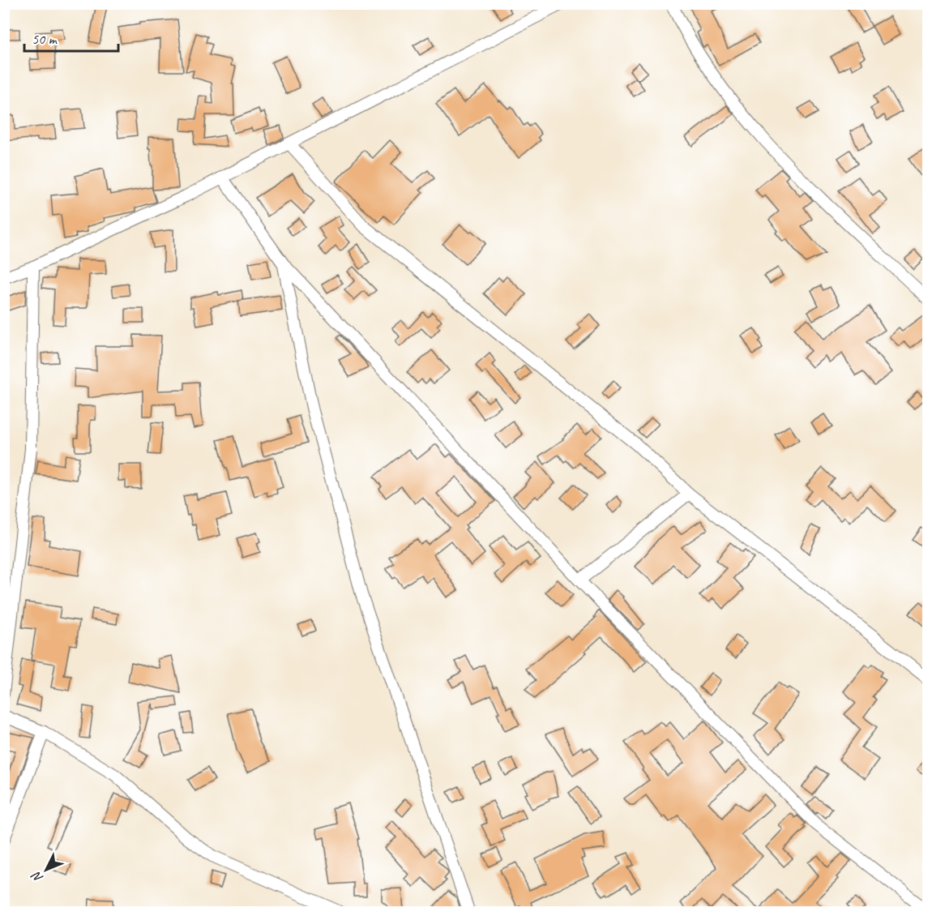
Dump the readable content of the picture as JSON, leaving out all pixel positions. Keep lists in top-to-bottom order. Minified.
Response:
{"scale_bar":"50 m","north":"bottom left"}
